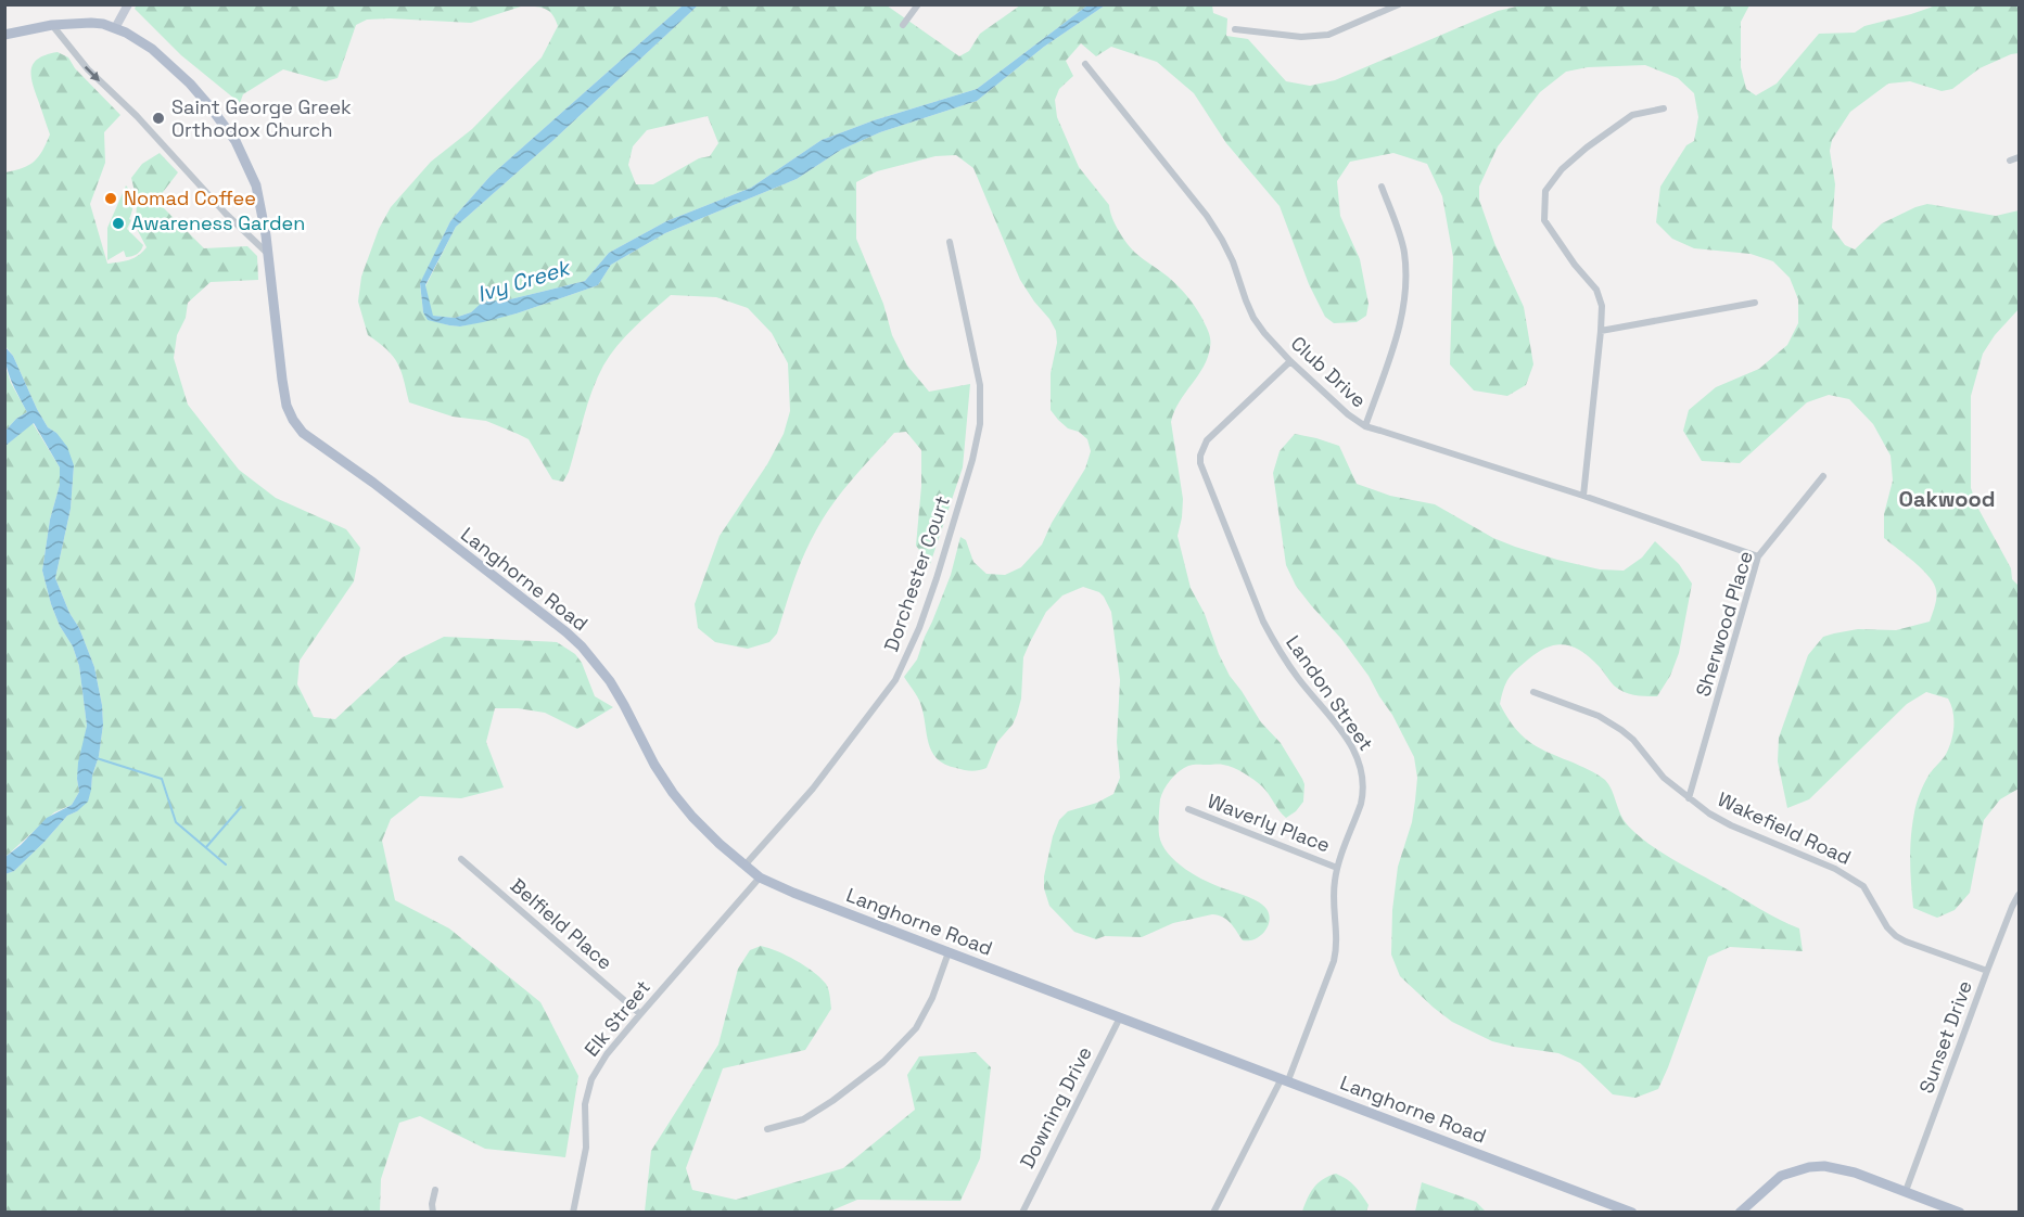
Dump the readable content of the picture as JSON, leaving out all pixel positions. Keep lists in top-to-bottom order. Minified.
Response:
{"streets":{"main road":["Langhorne Road"],"street":["Club Drive","Dorchester Court","Sherwood Place","Landon Street","Waverly Place","Wakefield Road","Belfield Place","Elk Street","Sunset Drive","Downing Drive"]},"crossings":[["Club Drive","Sherwood Place"],["Club Drive","Landon Street"],["Dorchester Court","Langhorne Road"],["Langhorne Road","Landon Street"],["Langhorne Road","Elk Street"],["Langhorne Road","Downing Drive"],["Sherwood Place","Wakefield Road"],["Landon Street","Waverly Place"],["Wakefield Road","Sunset Drive"],["Belfield Place","Elk Street"]],"districts":["Oakwood"],"water":["Ivy Creek"],"places":["Saint George Greek Orthodox Church","Nomad Coffee","Awareness Garden"]}
